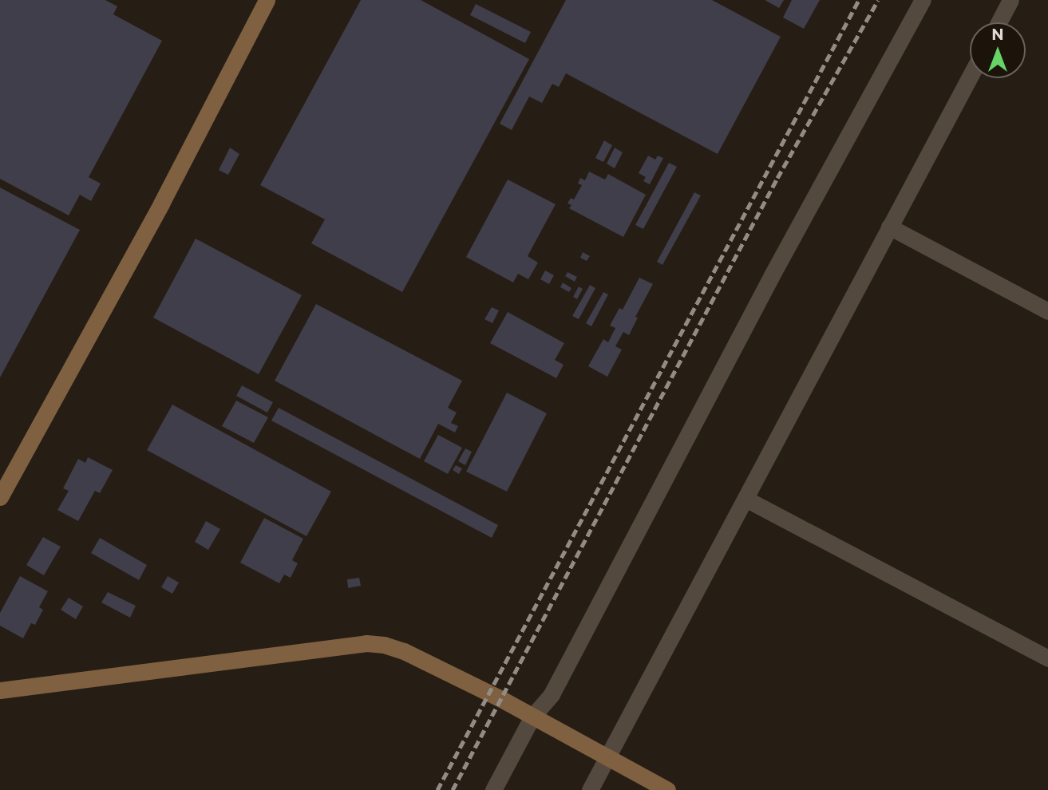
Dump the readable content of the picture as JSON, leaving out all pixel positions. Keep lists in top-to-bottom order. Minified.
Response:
{"north":"top"}
